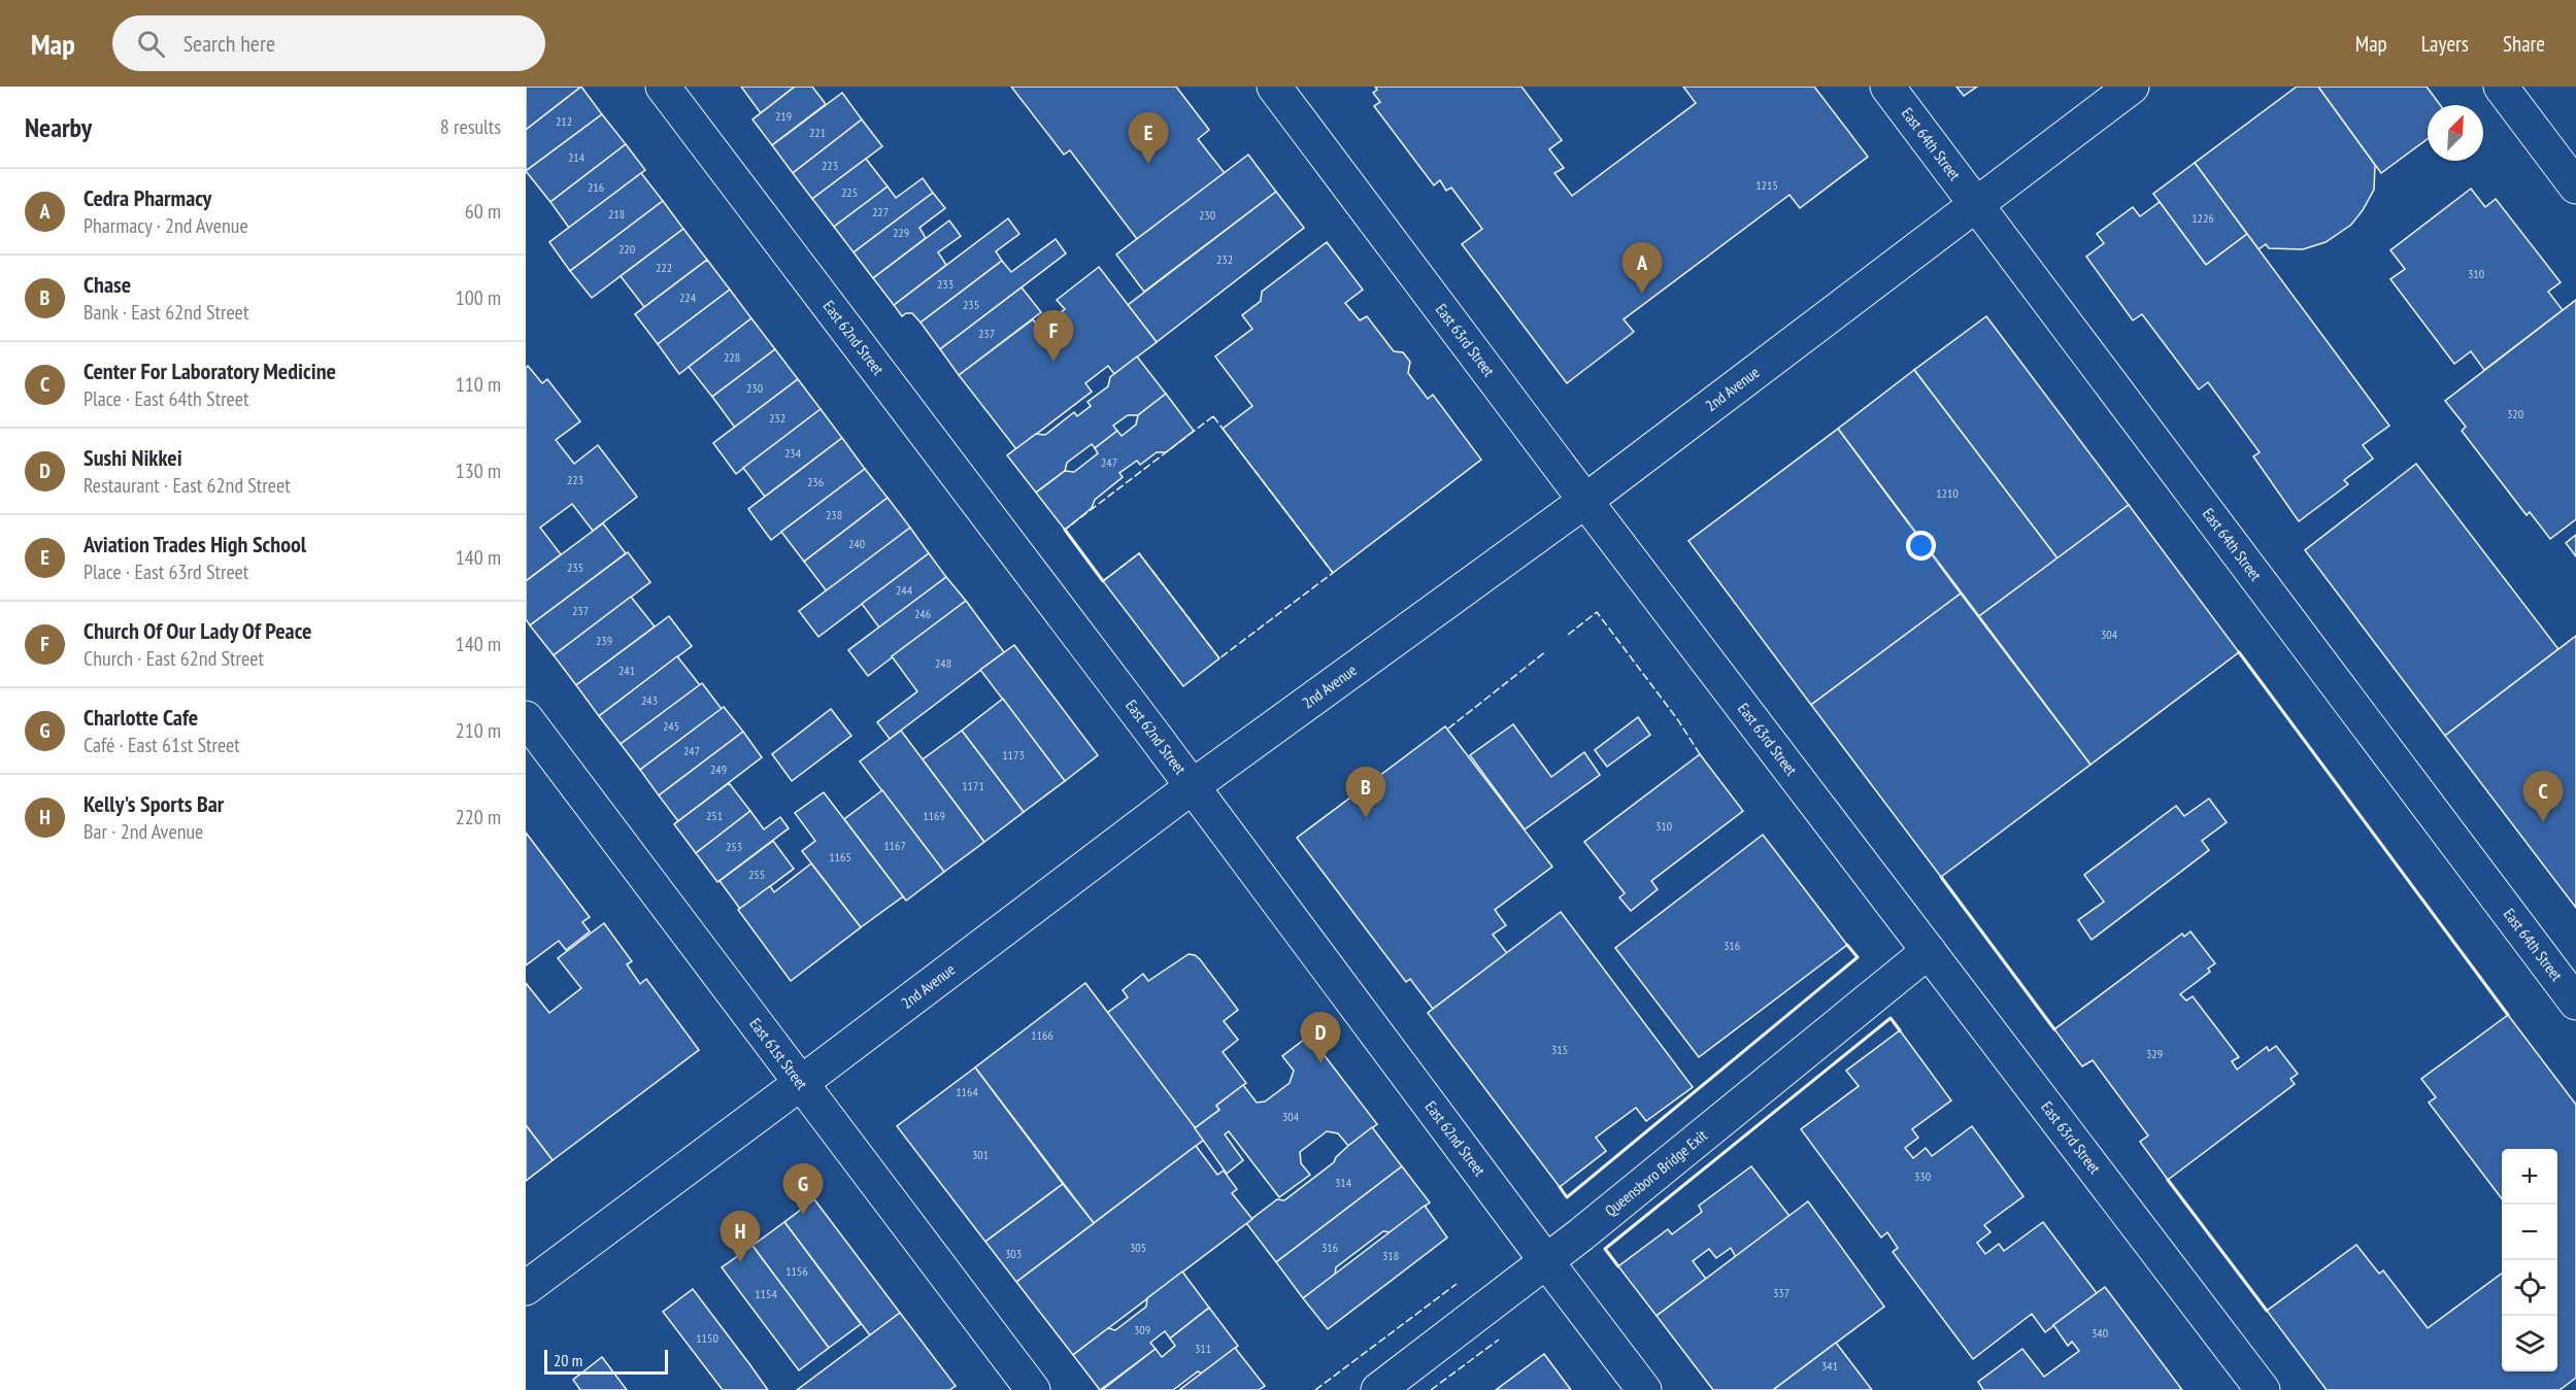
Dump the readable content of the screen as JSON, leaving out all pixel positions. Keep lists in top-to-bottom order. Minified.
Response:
{"streets":{"main road":["East 64th Street","East 62nd Street","East 63rd Street","2nd Avenue","East 61st Street","Queensboro Bridge Exit"]},"crossings":[["East 64th Street","2nd Avenue"],["East 62nd Street","2nd Avenue"],["East 62nd Street","Queensboro Bridge Exit"],["East 63rd Street","2nd Avenue"],["East 63rd Street","Queensboro Bridge Exit"],["2nd Avenue","East 61st Street"]],"house_numbers":["219","212","221","214","223","1215","216","225","227","218","230","1226","229","220","232","222","310","233","224","235","237","228","230","320","232","234","247","223","236","1210","238","240","235","244","237","246","304","239","248","241","243","245","247","1173","249","1171","251","1169","310","1167","253","1165","255","316","1166","315","329","1164","304","301","330","314","305","316","303","318","1156","337","1154","309","340","1150","311","341"],"scale_bar":"20 m","north":"top right","page":{"header":"Map","search":"Search here","nav":["Map","Layers","Share"],"heading":["Nearby","8 results"],"pins":["E","A","F","B","C","D","G","H"],"list":[{"mark":"A","name":"Cedra Pharmacy","note":"Pharmacy · 2nd Avenue","value":"60 m"},{"mark":"B","name":"Chase","note":"Bank · East 62nd Street","value":"100 m"},{"mark":"C","name":"Center For Laboratory Medicine","note":"Place · East 64th Street","value":"110 m"},{"mark":"D","name":"Sushi Nikkei","note":"Restaurant · East 62nd Street","value":"130 m"},{"mark":"E","name":"Aviation Trades High School","note":"Place · East 63rd Street","value":"140 m"},{"mark":"F","name":"Church Of Our Lady Of Peace","note":"Church · East 62nd Street","value":"140 m"},{"mark":"G","name":"Charlotte Cafe","note":"Café · East 61st Street","value":"210 m"},{"mark":"H","name":"Kelly's Sports Bar","note":"Bar · 2nd Avenue","value":"220 m"}],"map_buttons":["+","−"],"scale":"20 m"}}
